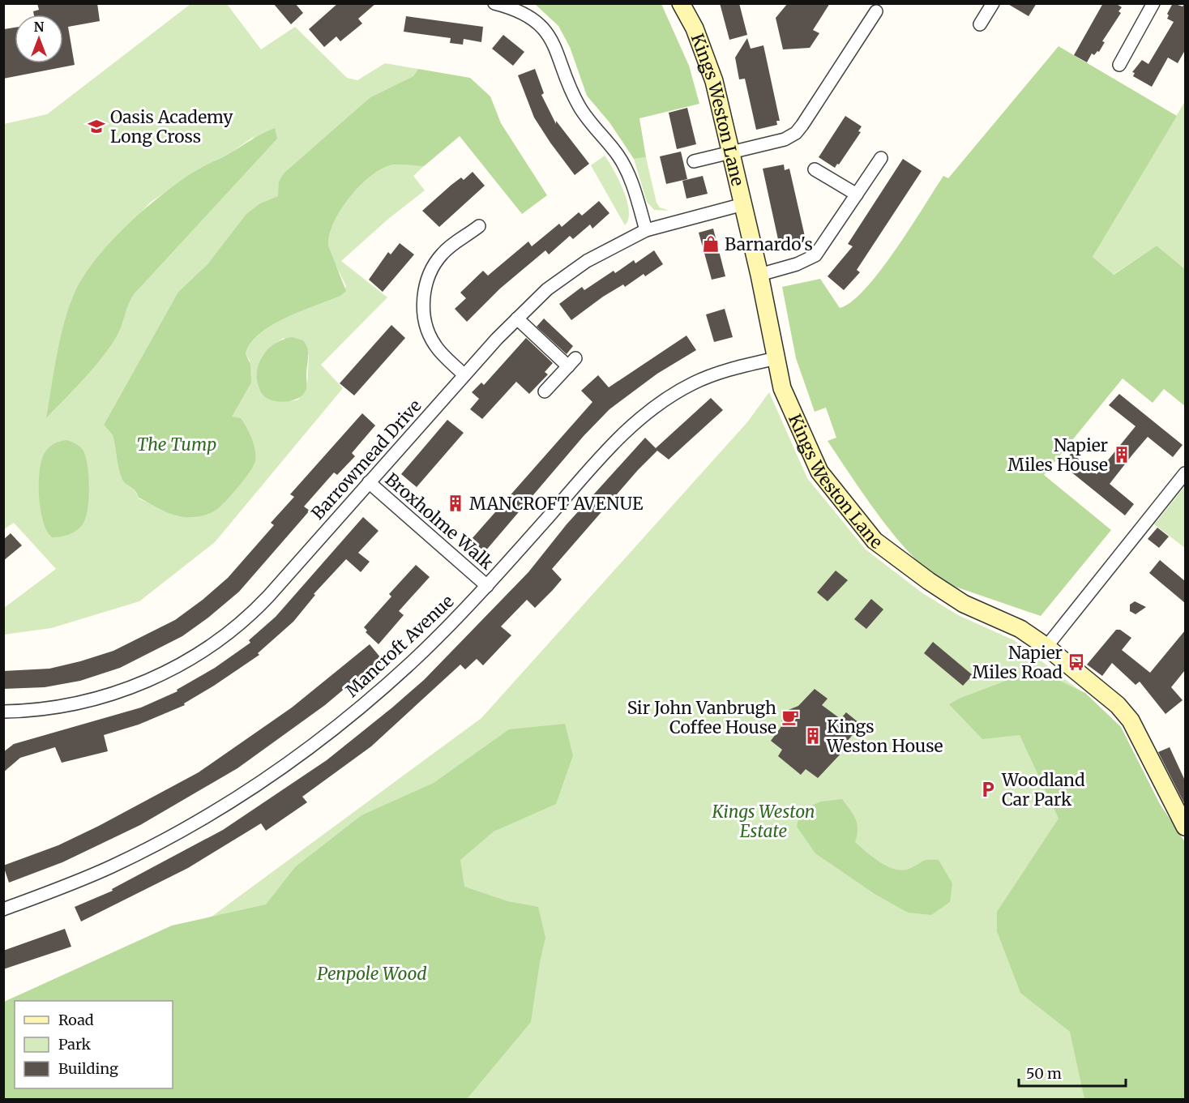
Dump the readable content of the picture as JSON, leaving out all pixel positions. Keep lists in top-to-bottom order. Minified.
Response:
{"streets":{"street":["Kings Weston Lane","Barrowmead Drive","Broxholme Walk","Mancroft Avenue"]},"crossings":[["Kings Weston Lane","Barrowmead Drive"],["Kings Weston Lane","Mancroft Avenue"],["Barrowmead Drive","Broxholme Walk"],["Broxholme Walk","Mancroft Avenue"]],"parks":["The Tump","Kings Weston Estate","Penpole Wood"],"places":{"school or university":["Oasis Academy Long Cross"],"shop":["Barnardo's"],"building":["Napier Miles House","MANCROFT AVENUE","Kings Weston House"],"bus stop":["Napier Miles Road"],"cafe":["Sir John Vanbrugh Coffee House"],"parking":["Woodland Car Park"]},"legend":["Road","Park","Building"],"scale_bar":"50 m","north":"top"}
